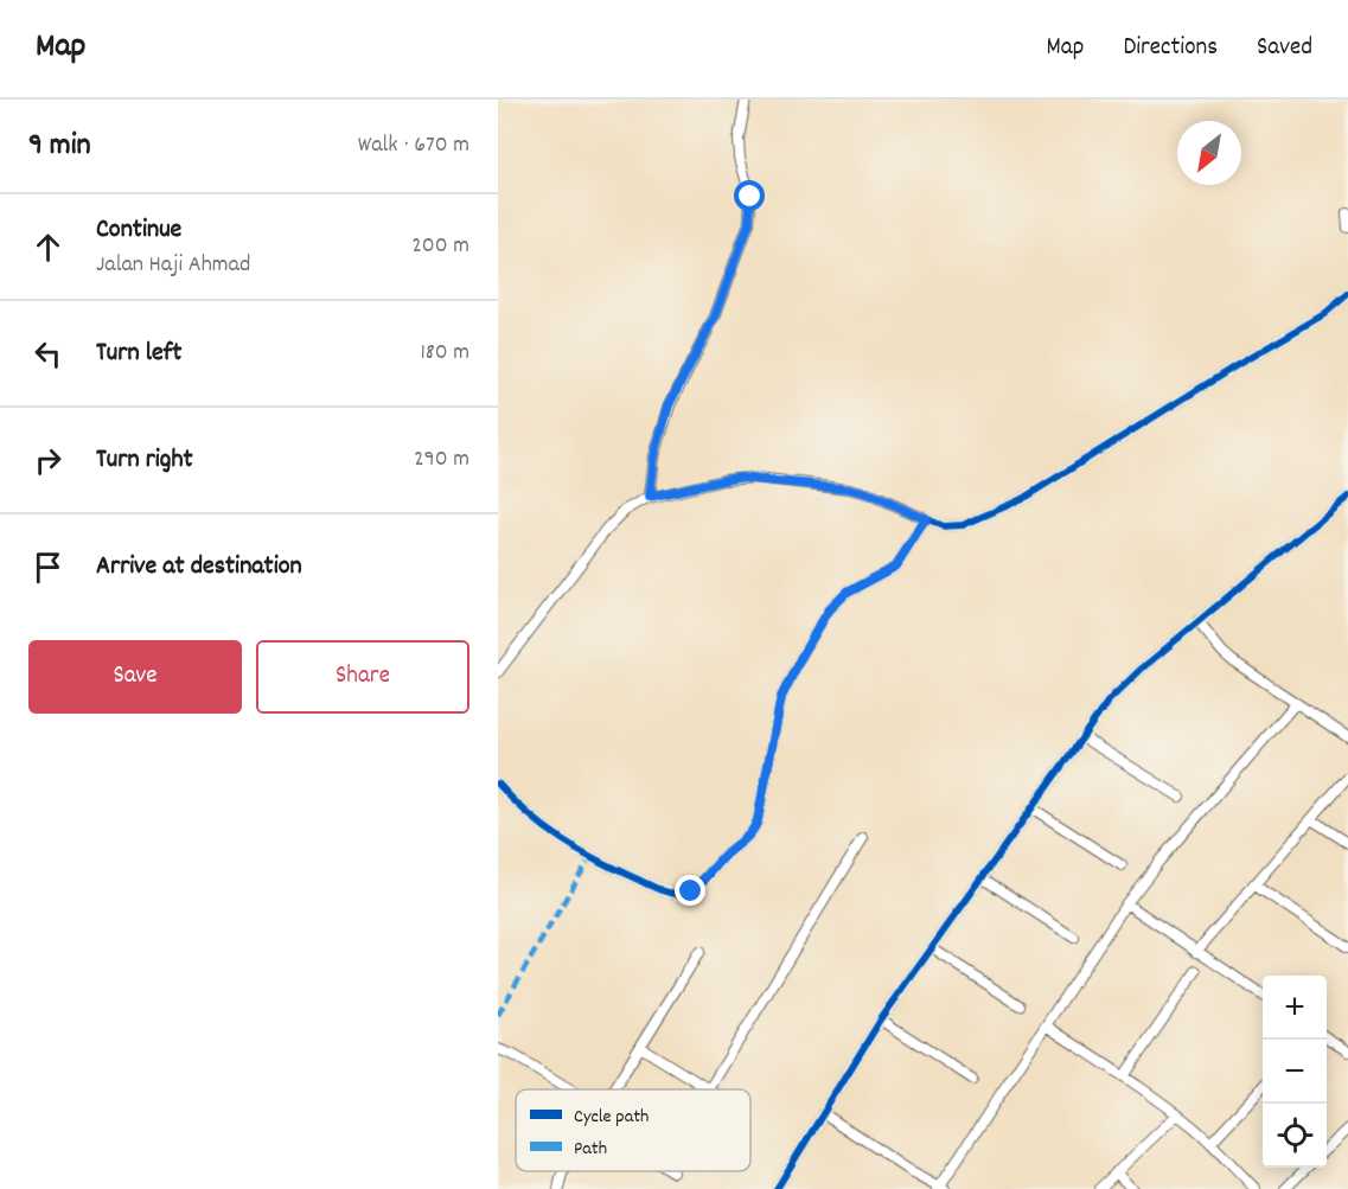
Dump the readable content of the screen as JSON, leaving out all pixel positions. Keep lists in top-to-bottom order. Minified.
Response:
{"legend":["Cycle path","Path"],"north":"bottom left","page":{"header":"Map","nav":["Map","Directions","Saved"],"heading":["9 min","Walk · 670 m"],"list":[["Continue","Jalan Haji Ahmad","200 m"],["Turn left","180 m"],["Turn right","290 m"],"Arrive at destination"],"buttons":["Save","Share"],"map_buttons":["+","−"]}}
